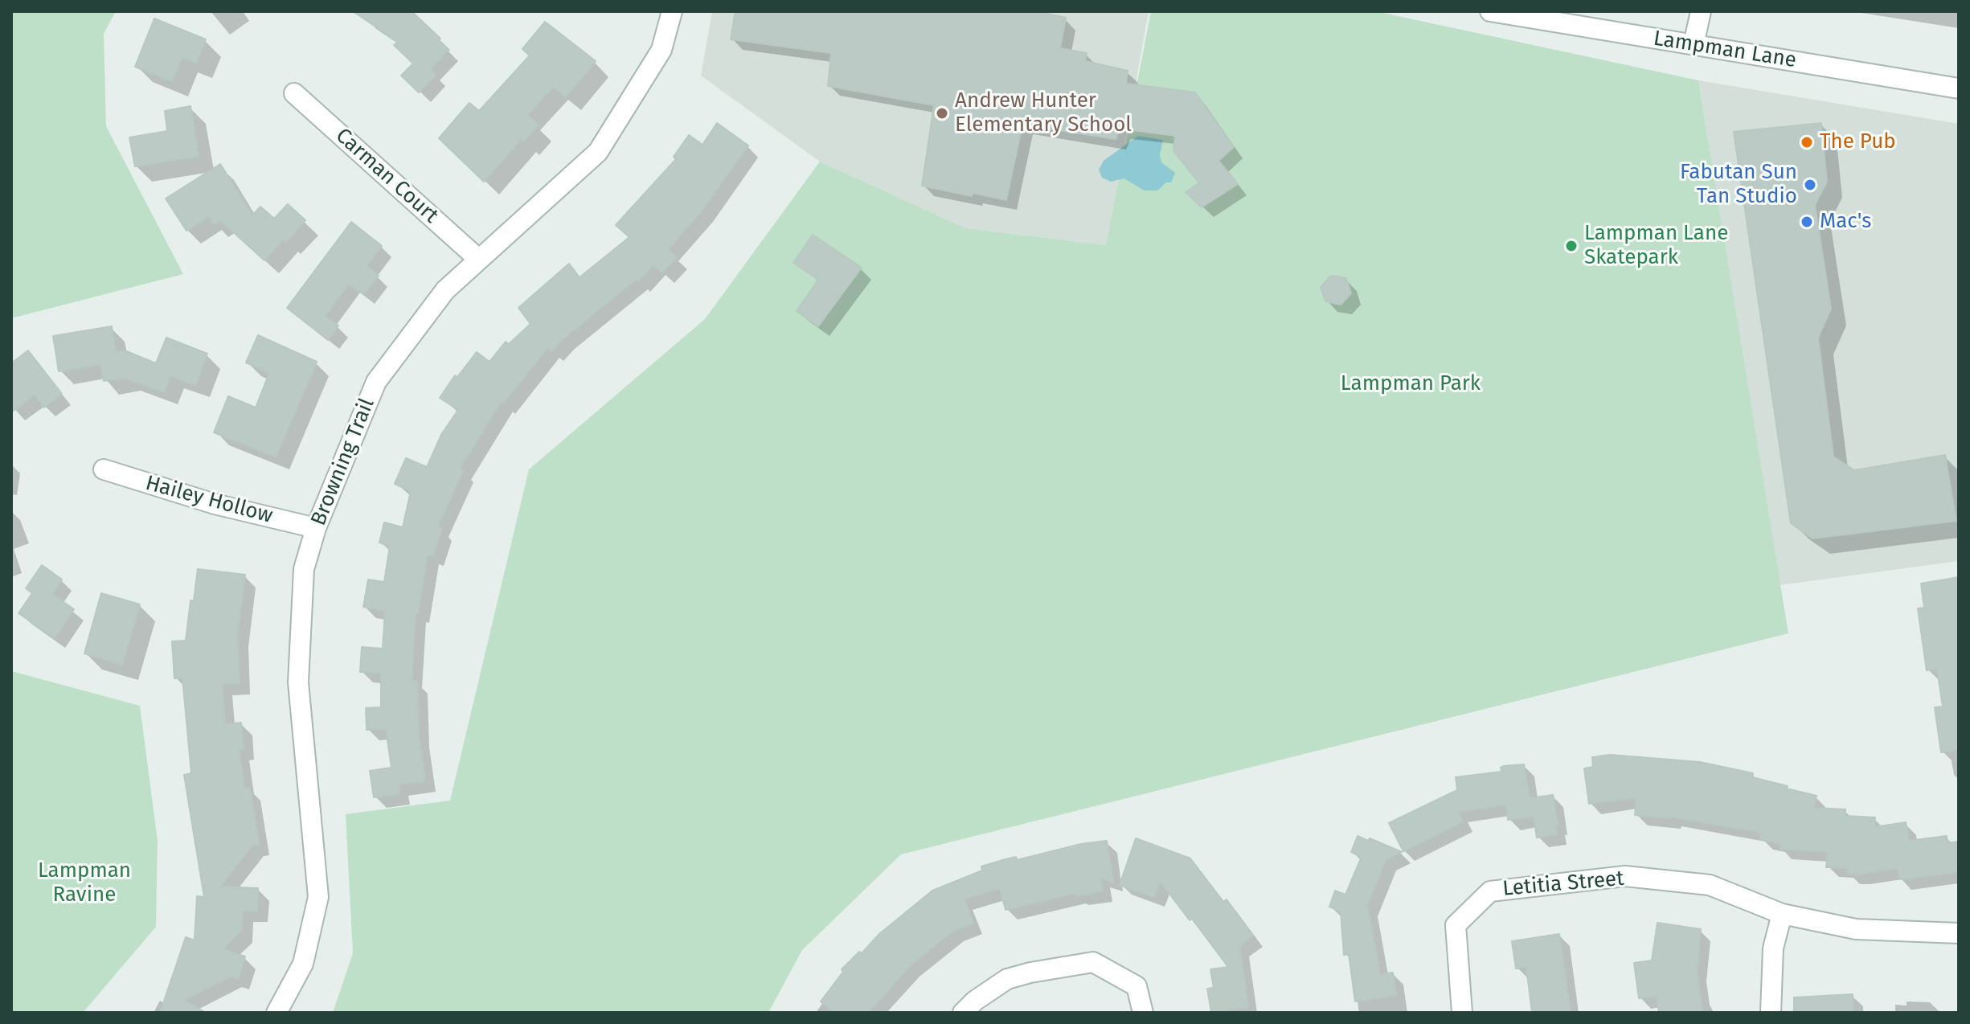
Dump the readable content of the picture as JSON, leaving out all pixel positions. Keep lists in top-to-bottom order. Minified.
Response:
{"streets":{"street":["Lampman Lane","Carman Court","Browning Trail","Hailey Hollow","Letitia Street"]},"crossings":[["Carman Court","Browning Trail"],["Browning Trail","Hailey Hollow"]],"parks":["Lampman Park","Lampman Ravine"],"places":["Andrew Hunter Elementary School","The Pub","Fabutan Sun Tan Studio","Mac's","Lampman Lane Skatepark"]}
